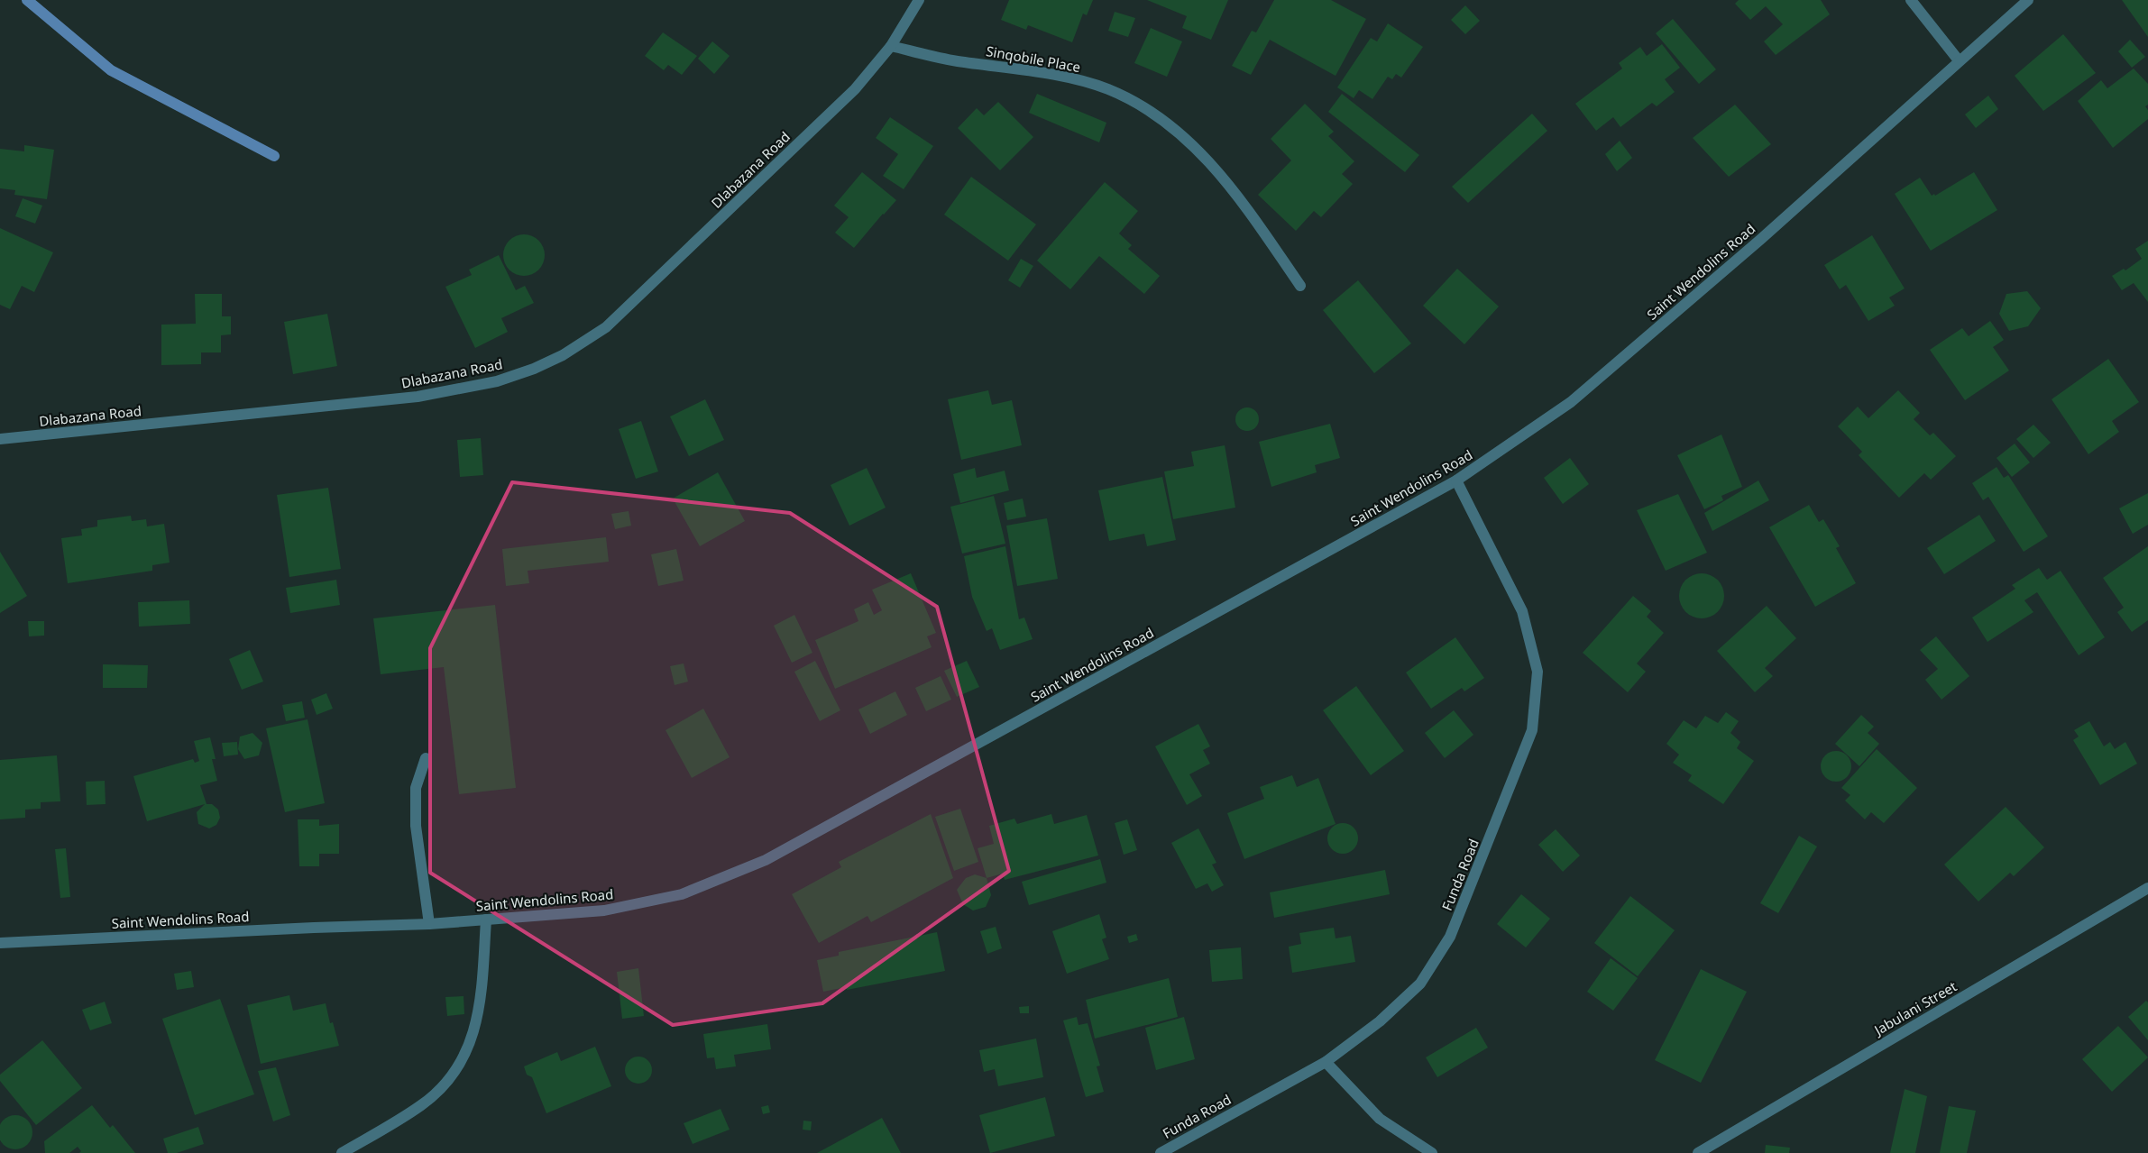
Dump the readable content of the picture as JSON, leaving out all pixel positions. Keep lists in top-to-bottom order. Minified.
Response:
{"streets":{"street":["Sinqobile Place","Dlabazana Road","Saint Wendolins Road","Funda Road","Jabulani Street"]},"crossings":[["Sinqobile Place","Dlabazana Road"],["Saint Wendolins Road","Funda Road"]]}
